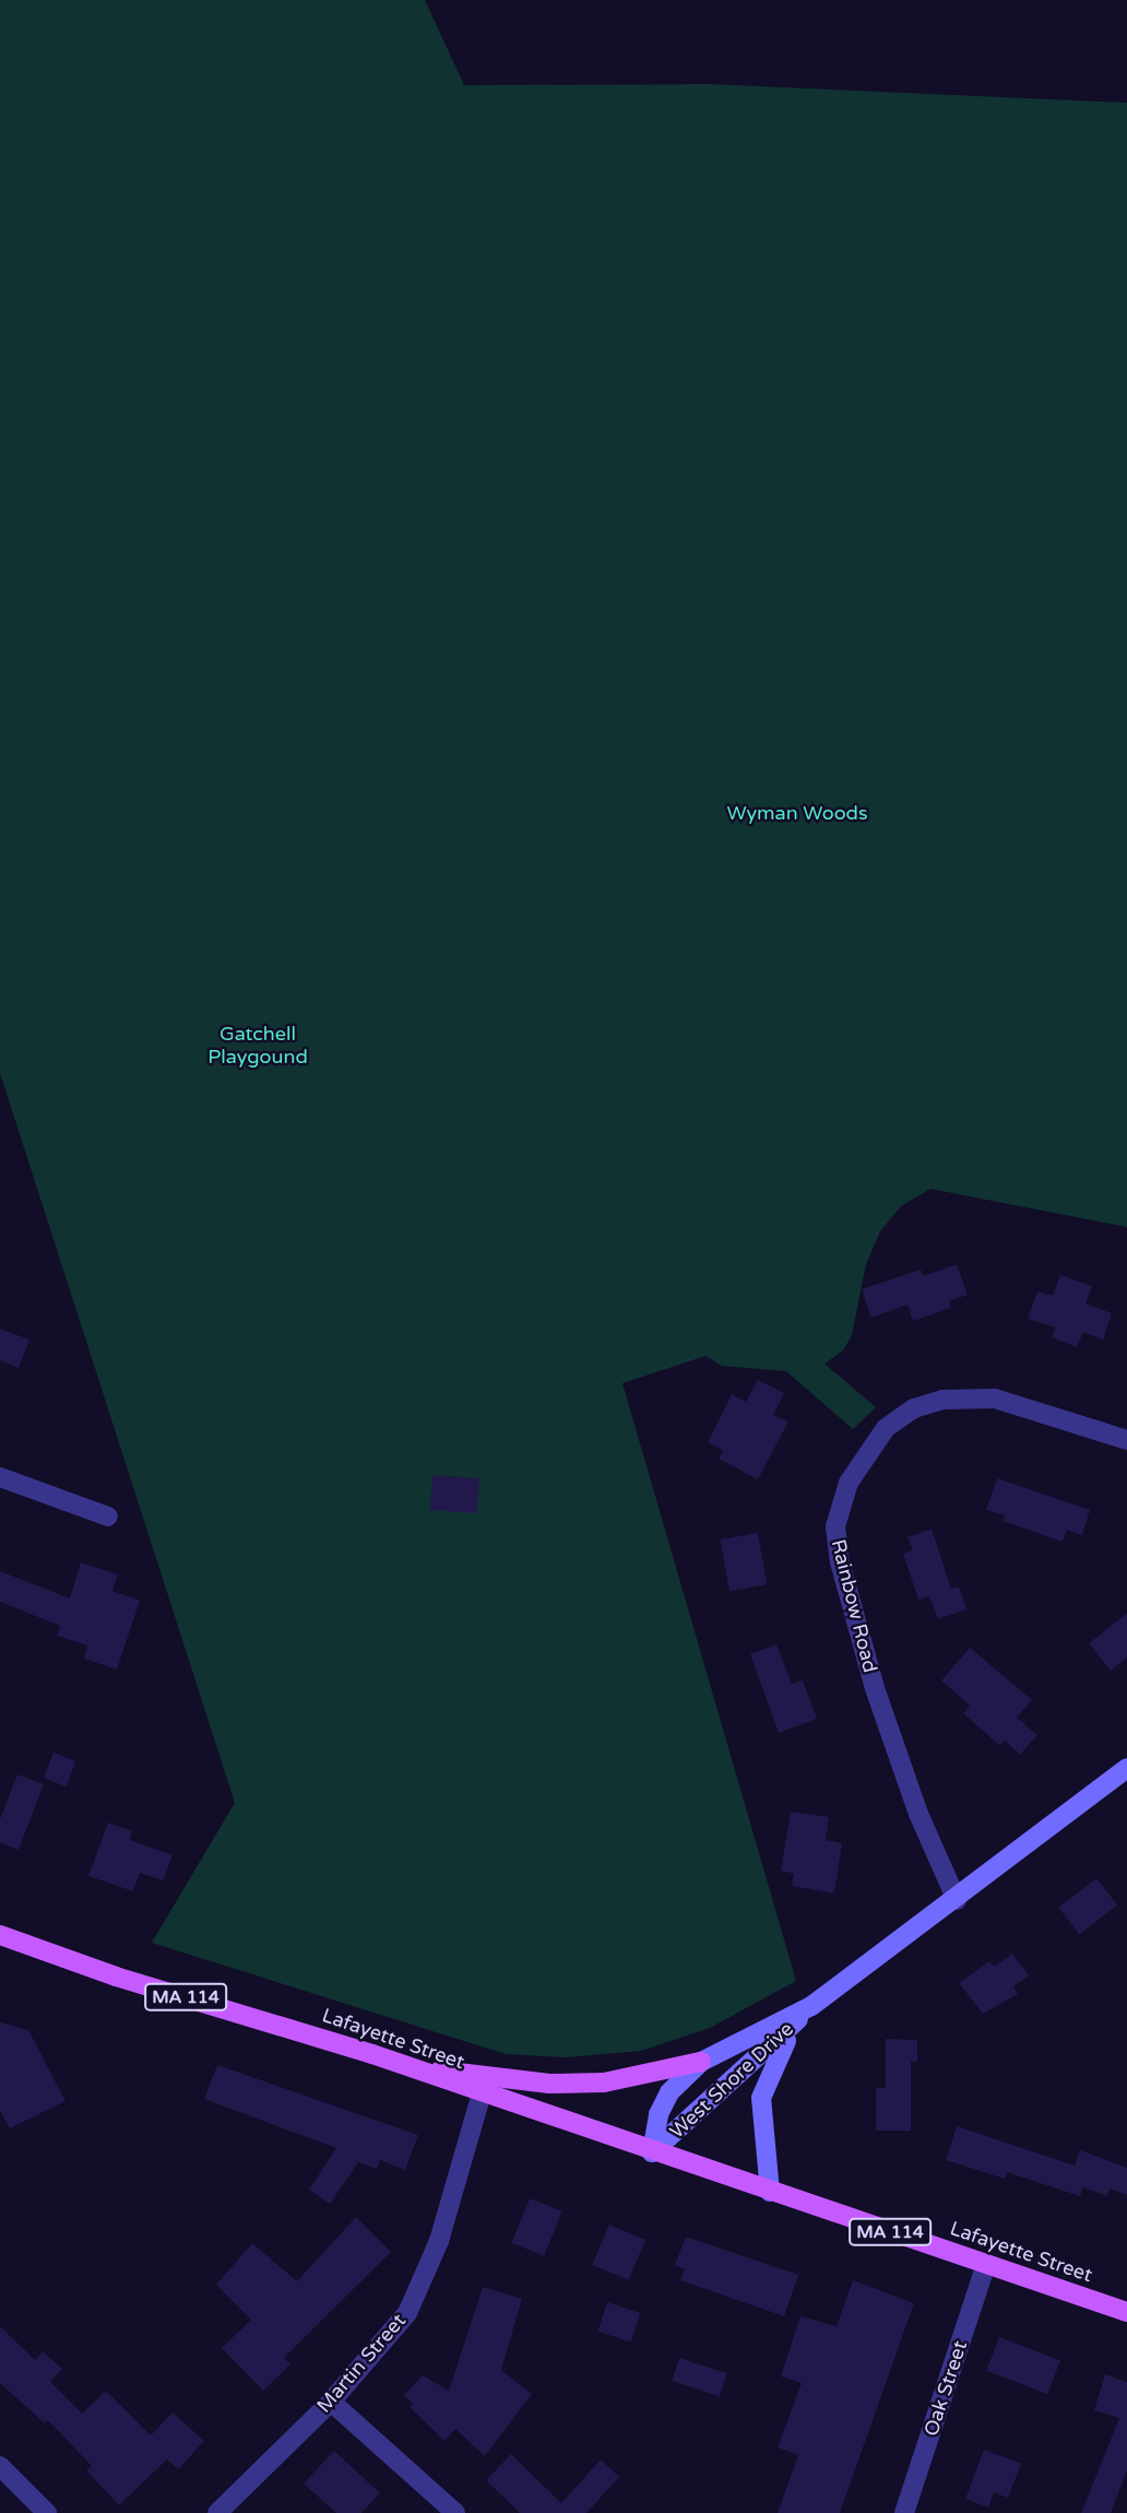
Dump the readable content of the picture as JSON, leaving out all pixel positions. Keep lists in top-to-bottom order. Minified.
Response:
{"streets":{"main road":["MA 114","Lafayette Street","West Shore Drive"],"street":["Rainbow Road","Martin Street","Oak Street"]},"crossings":[["Rainbow Road","West Shore Drive"],["Lafayette Street","West Shore Drive"],["Lafayette Street","Martin Street"],["Lafayette Street","Oak Street"]],"parks":["Wyman Woods","Gatchell Playgound"]}
